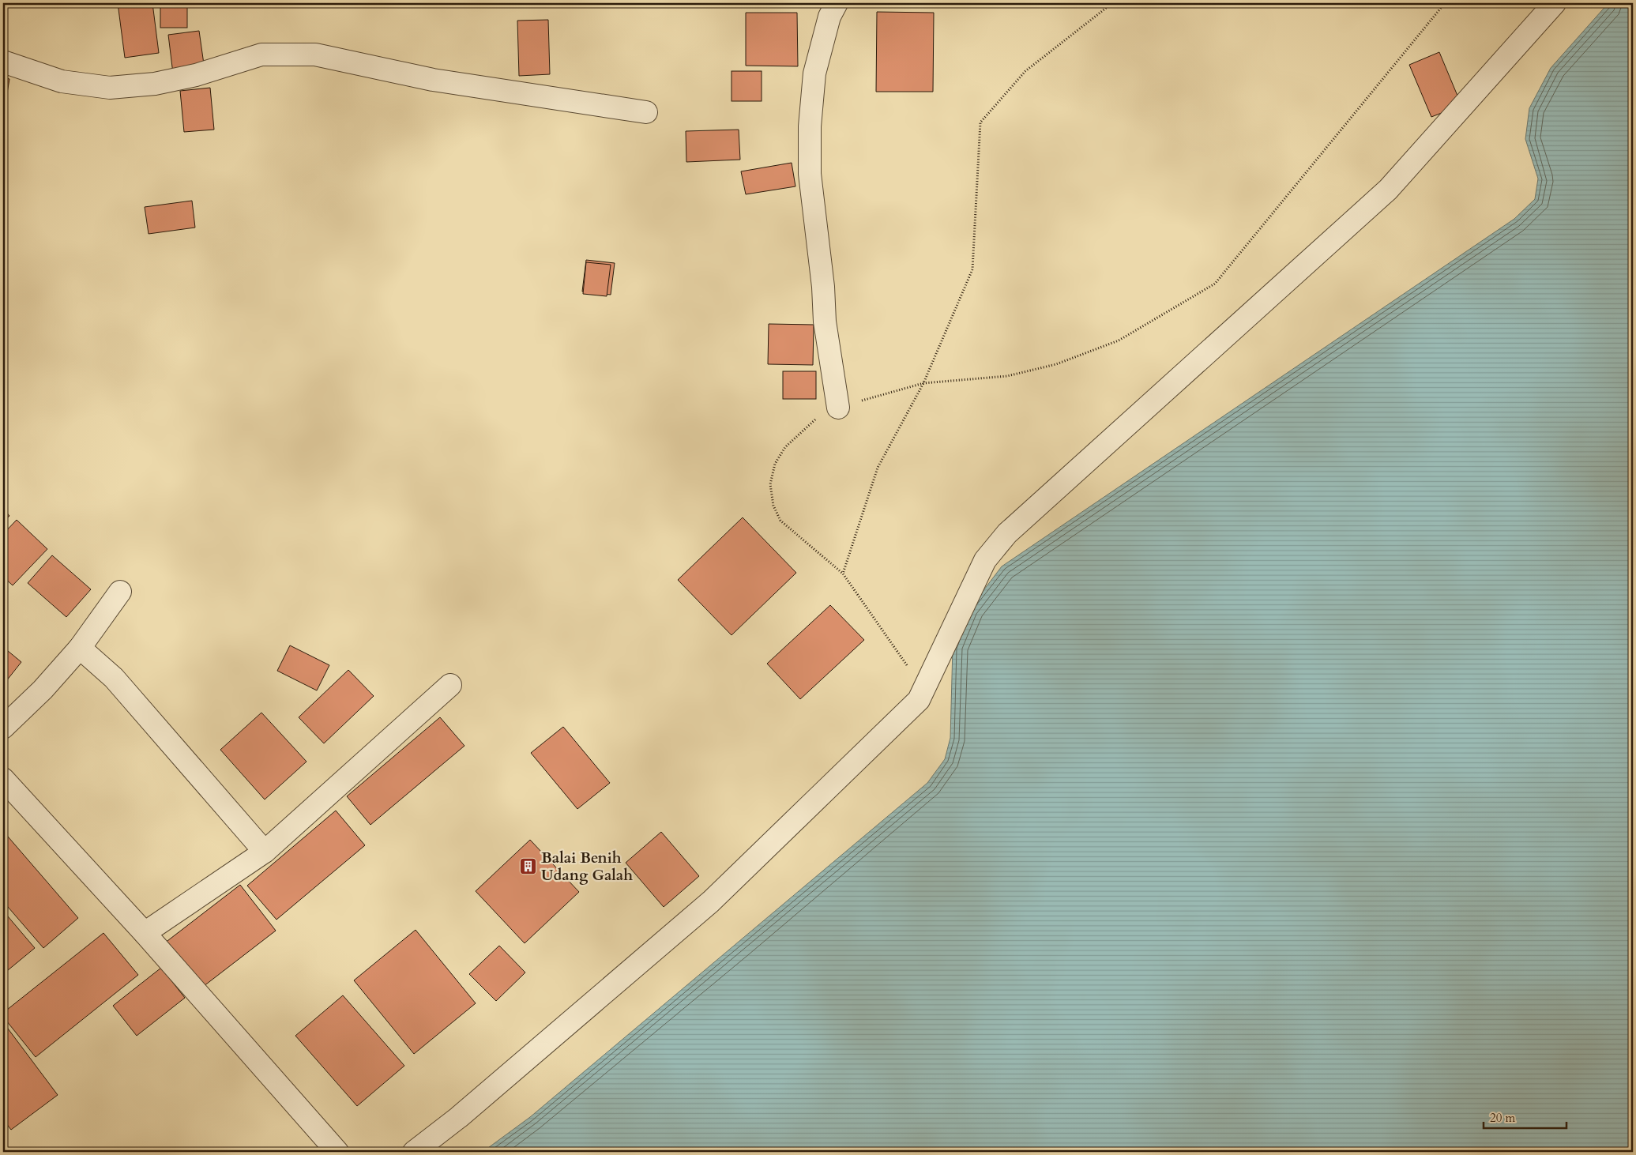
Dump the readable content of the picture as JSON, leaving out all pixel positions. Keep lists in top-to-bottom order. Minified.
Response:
{"places":{"building":["Balai Benih Udang Galah"]},"scale_bar":"20 m"}
